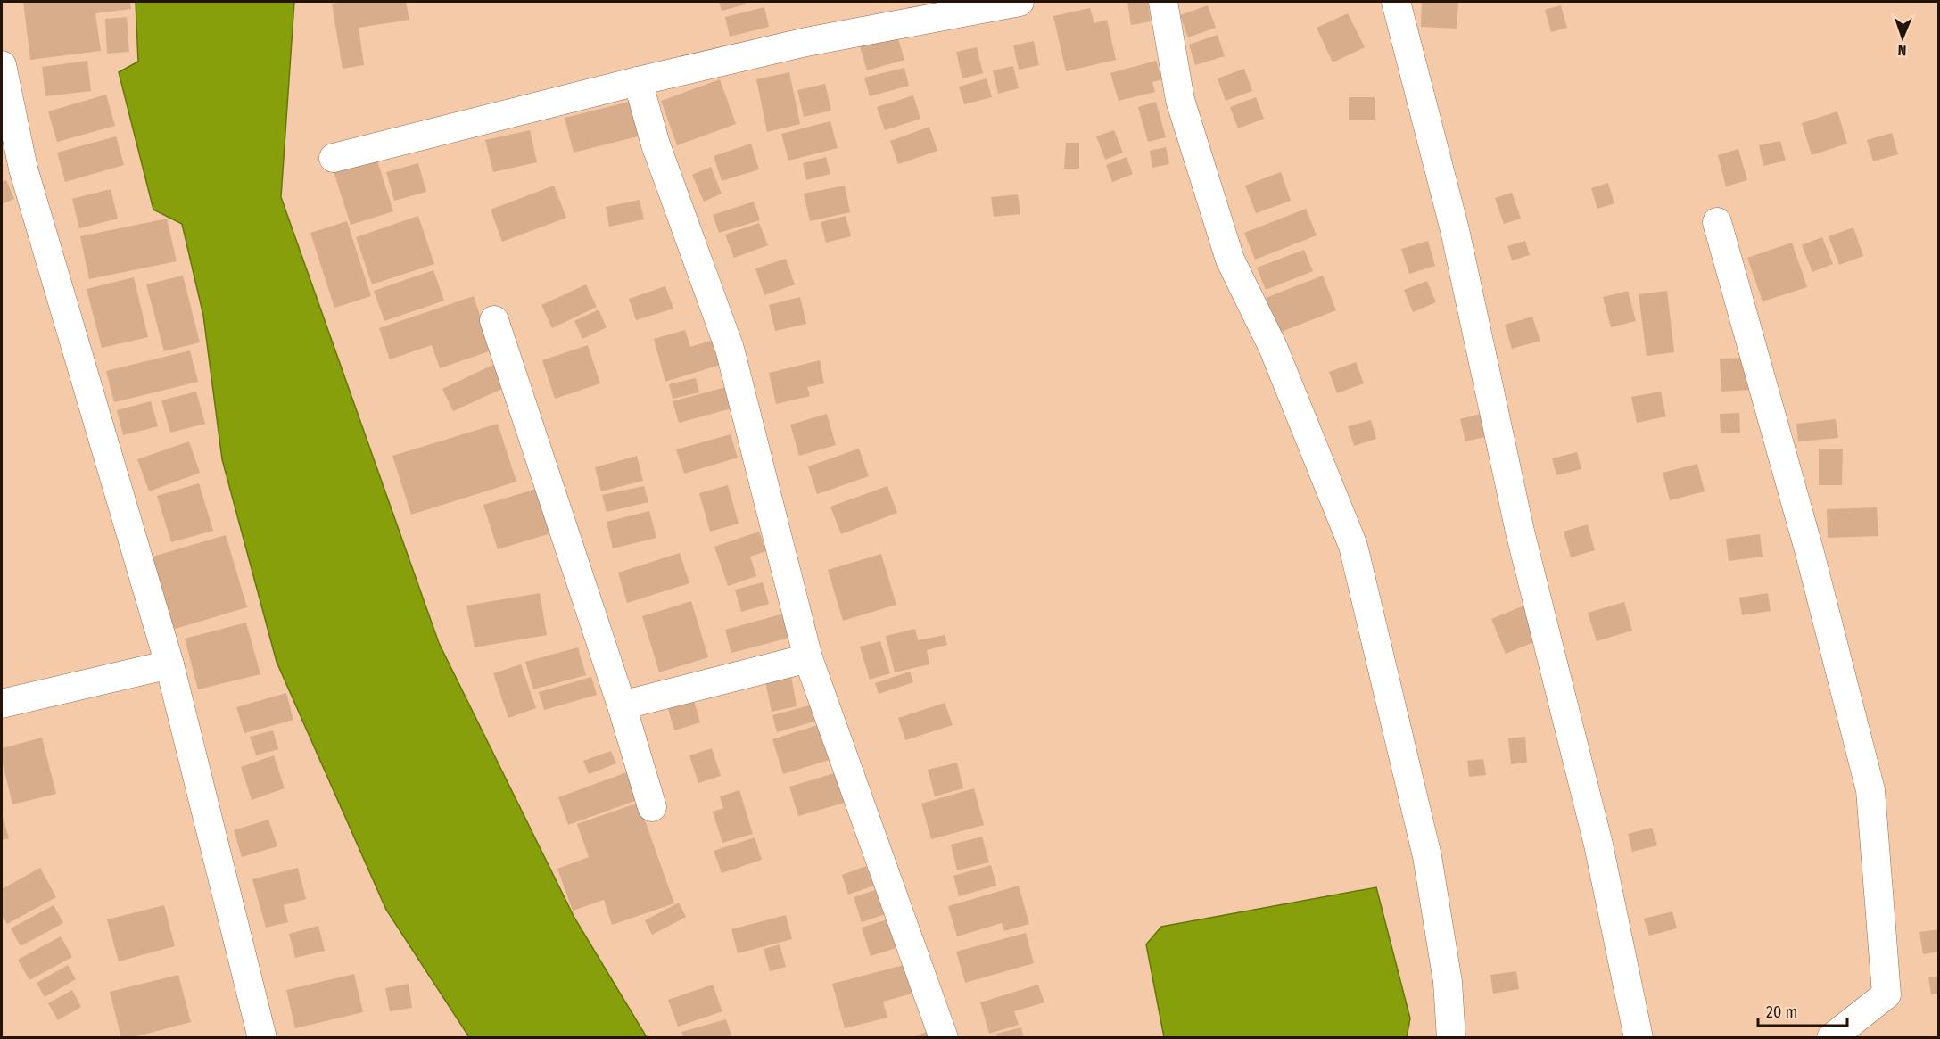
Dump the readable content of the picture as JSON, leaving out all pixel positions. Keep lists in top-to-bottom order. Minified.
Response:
{"scale_bar":"20 m","north":"bottom"}
